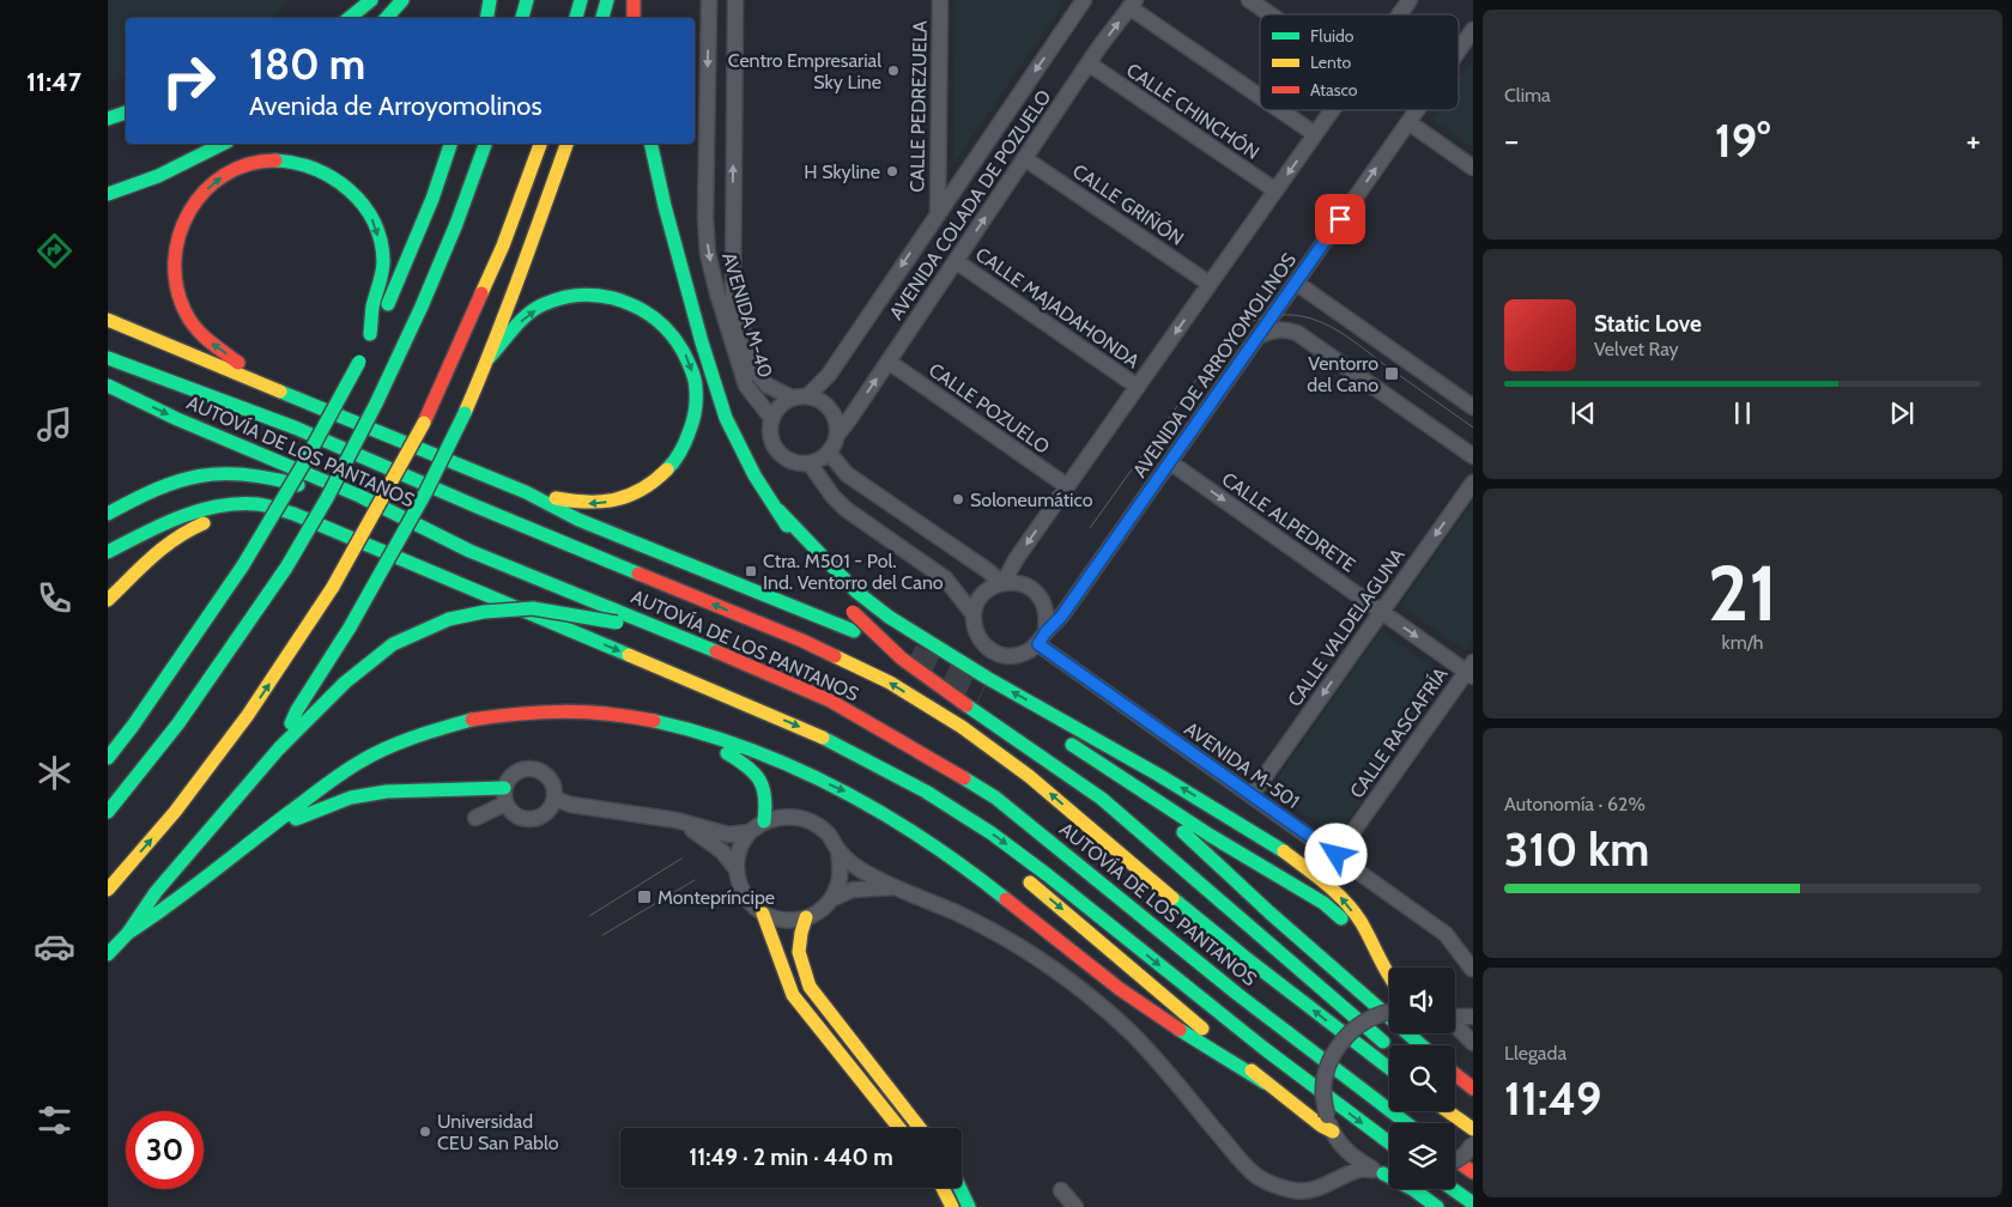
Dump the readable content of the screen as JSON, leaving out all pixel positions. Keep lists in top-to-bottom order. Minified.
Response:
{"streets":{"main road":["AUTOVÍA DE LOS PANTANOS"],"street":["CALLE PEDREZUELA","CALLE CHINCHÓN","AVENIDA COLADA DE POZUELO","CALLE GRIÑÓN","CALLE MAJADAHONDA","AVENIDA M-40","AVENIDA DE ARROYOMOLINOS","CALLE POZUELO","CALLE ALPEDRETE","CALLE VALDELAGUNA","CALLE RASCAFRÍA","AVENIDA M-501"]},"crossings":[["CALLE PEDREZUELA","AVENIDA COLADA DE POZUELO"],["CALLE CHINCHÓN","AVENIDA COLADA DE POZUELO"],["AVENIDA COLADA DE POZUELO","CALLE GRIÑÓN"],["AVENIDA COLADA DE POZUELO","CALLE MAJADAHONDA"],["AVENIDA COLADA DE POZUELO","AVENIDA M-40"],["AVENIDA COLADA DE POZUELO","CALLE POZUELO"],["AVENIDA DE ARROYOMOLINOS","CALLE ALPEDRETE"],["AVENIDA DE ARROYOMOLINOS","AVENIDA M-501"],["CALLE ALPEDRETE","CALLE VALDELAGUNA"],["CALLE ALPEDRETE","CALLE RASCAFRÍA"],["CALLE VALDELAGUNA","AVENIDA M-501"],["CALLE RASCAFRÍA","AVENIDA M-501"]],"one_way":["CALLE ALPEDRETE","CALLE VALDELAGUNA"],"places":{"other":["Centro Empresarial Sky Line","H Skyline","Soloneumático","Universidad CEU San Pablo"],"transit":["Ventorro del Cano","Ctra. M501 - Pol. Ind. Ventorro del Cano","Montepríncipe"]},"legend":["Fluido","Lento","Atasco"],"page":{"tabs":"11:47","tile":["Clima",["21","km/h"],["Autonomía · 62%","310 km"],["Llegada","11:49"]],"turn":["180 m","Avenida de Arroyomolinos"],"heat":["−","19°","+"],"song":["Static Love","Velvet Ray"],"limit":"30","trip":"11:49 · 2 min · 440 m"}}
